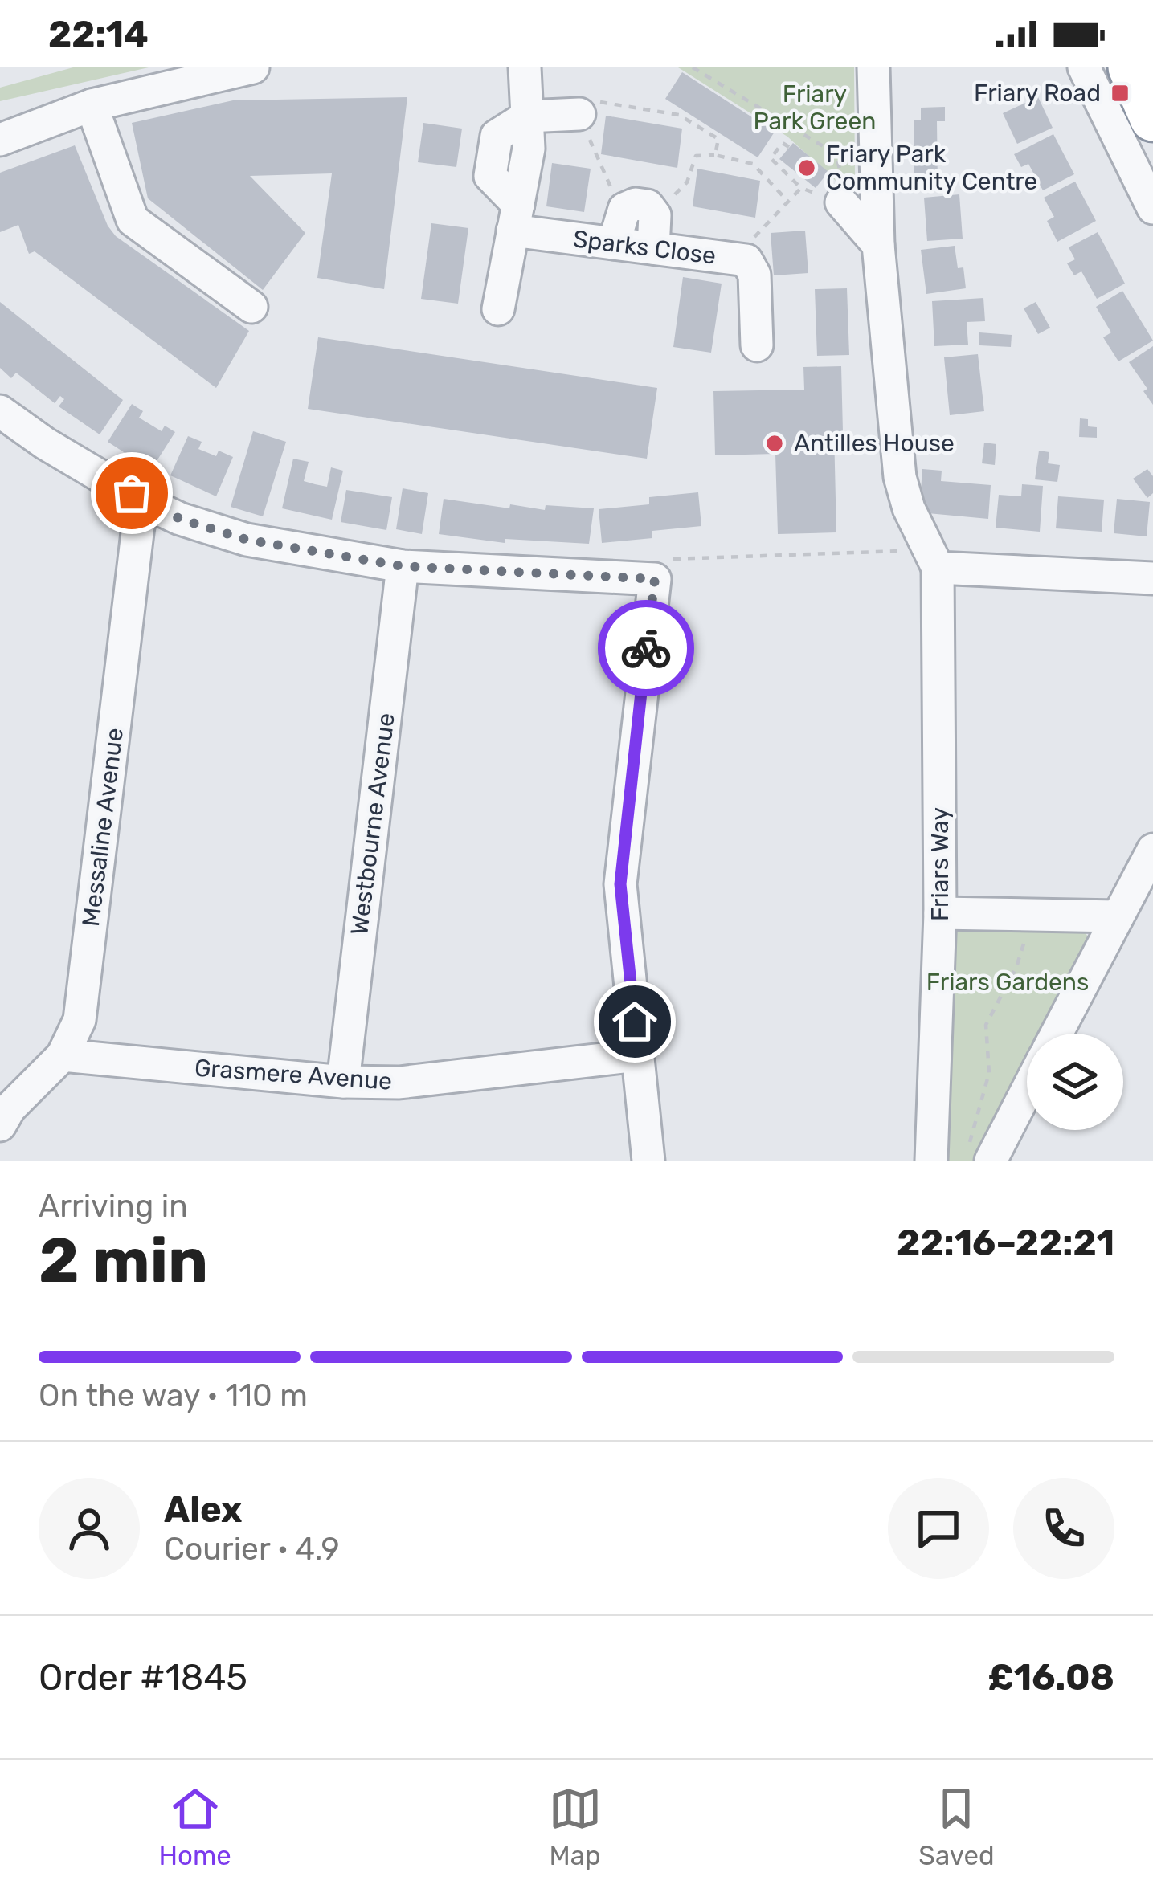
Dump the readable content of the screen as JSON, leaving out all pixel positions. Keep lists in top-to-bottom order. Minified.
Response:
{"streets":{"street":["Sparks Close","Westbourne Avenue","Messaline Avenue","Friars Way","Grasmere Avenue"]},"crossings":[["Westbourne Avenue","Grasmere Avenue"],["Messaline Avenue","Grasmere Avenue"]],"parks":["Friary Park Green","Friars Gardens"],"places":{"transit":["Friary Road"],"other":["Friary Park Community Centre","Antilles House"]},"page":{"status":"22:14","heading":["2 min","Arriving in","22:16–22:21"],"panel":["Alex","Courier · 4.9","Order #1845","£16.08"],"bar":"On the way · 110 m","tabs":["Home","Map","Saved"]}}
